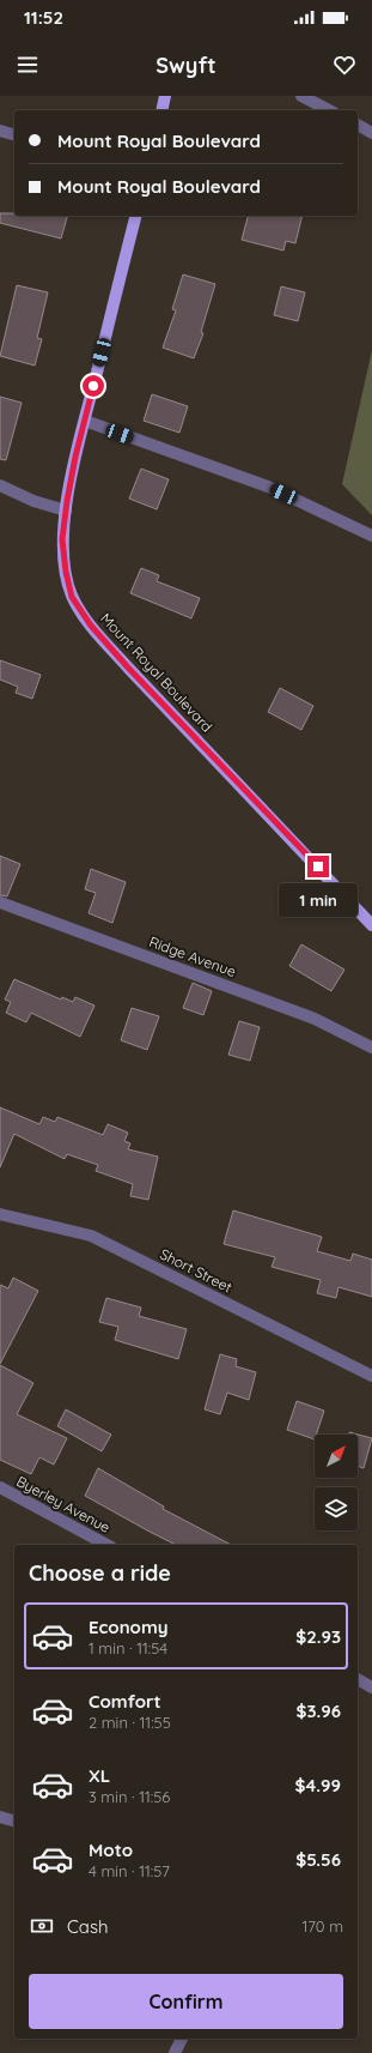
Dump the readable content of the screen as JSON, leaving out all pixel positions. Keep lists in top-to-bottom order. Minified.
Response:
{"streets":{"main road":["Mount Royal Boulevard"],"street":["Ridge Avenue","Short Street","Byerley Avenue"]},"north":"top right","page":{"status":"11:52","header":"Swyft","banner":["Mount Royal Boulevard","Mount Royal Boulevard"],"bubble":"1 min","heading":"Choose a ride","list":[{"name":"Economy","note":"1 min · 11:54","value":"$2.93"},{"name":"Comfort","note":"2 min · 11:55","value":"$3.96"},{"name":"XL","note":"3 min · 11:56","value":"$4.99"},{"name":"Moto","note":"4 min · 11:57","value":"$5.56"}],"pay":["Cash","170 m"],"buttons":"Confirm"}}
